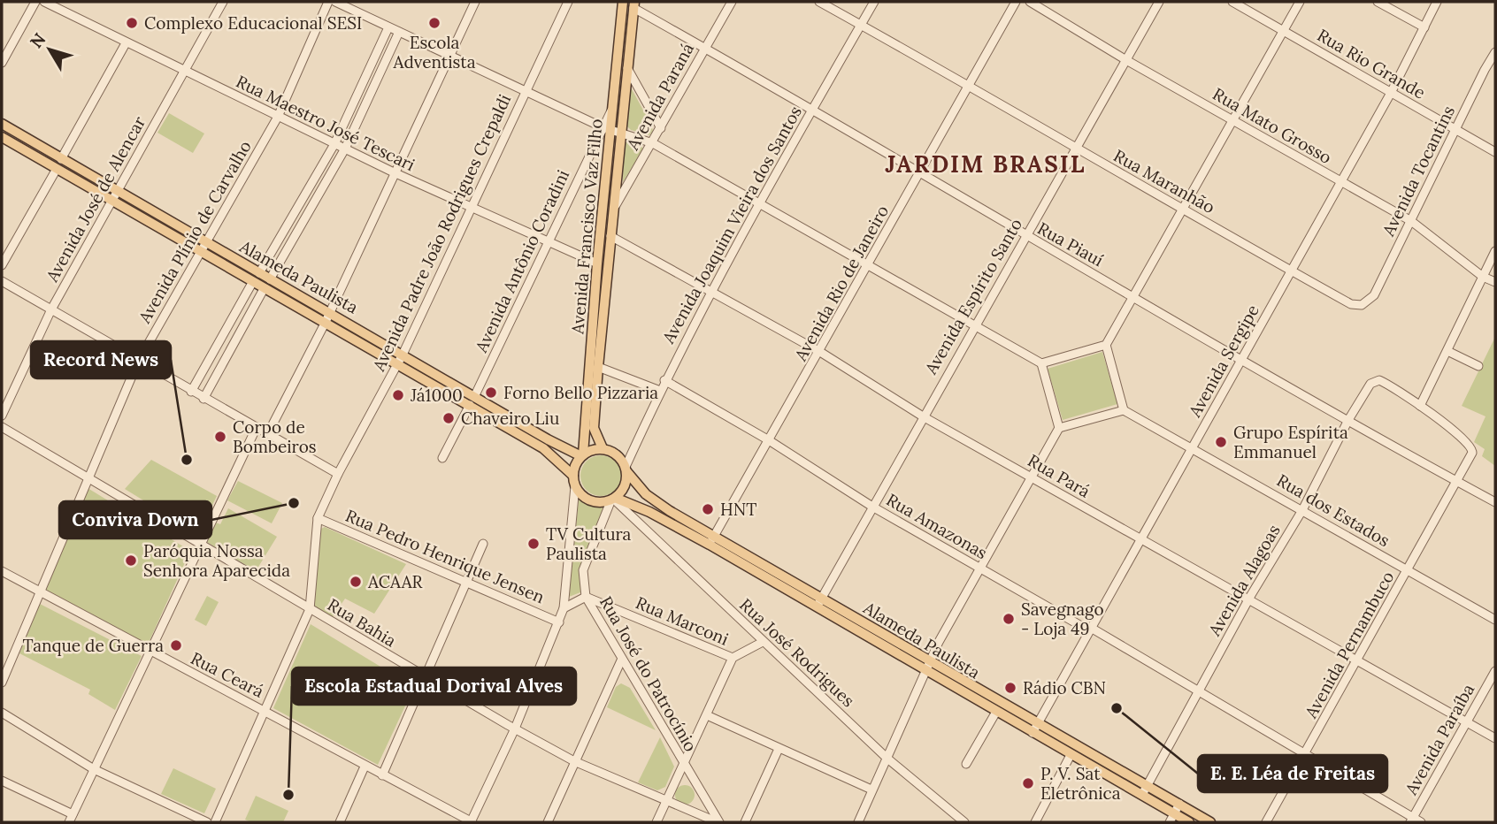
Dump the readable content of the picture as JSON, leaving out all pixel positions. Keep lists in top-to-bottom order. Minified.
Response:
{"streets":{"main road":["Avenida Francisco Vaz Filho","Alameda Paulista"],"street":["Rua Rio Grande","Avenida Paraná","Rua Maestro José Tescari","Rua Mato Grosso","Avenida Tocantins","Rua Maranhão","Avenida José de Alencar","Avenida Joaquim Vieira dos Santos","Avenida Plínio de Carvalho","Avenida Padre João Rodrigues Crepaldi","Rua Piauí","Avenida Antônio Coradini","Avenida Rio de Janeiro","Avenida Espírito Santo","Avenida Sergipe","Rua Pará","Rua dos Estados","Rua Amazonas","Rua Pedro Henrique Jensen","Avenida Alagoas","Rua Marconi","Rua Bahia","Avenida Pernambuco","Rua José Rodrigues","Rua José do Patrocínio","Rua Ceará","Avenida Paraíba"]},"crossings":[["Rua Rio Grande","Avenida Tocantins"],["Rua Rio Grande","Avenida Sergipe"],["Avenida Paraná","Avenida Francisco Vaz Filho"],["Avenida Paraná","Rua Piauí"],["Rua Maestro José Tescari","Avenida José de Alencar"],["Rua Maestro José Tescari","Avenida Francisco Vaz Filho"],["Rua Maestro José Tescari","Avenida Plínio de Carvalho"],["Rua Maestro José Tescari","Avenida Padre João Rodrigues Crepaldi"],["Rua Maestro José Tescari","Avenida Antônio Coradini"],["Rua Mato Grosso","Avenida Tocantins"],["Rua Mato Grosso","Avenida Espírito Santo"],["Rua Mato Grosso","Avenida Sergipe"],["Avenida Tocantins","Rua Maranhão"],["Rua Maranhão","Avenida Joaquim Vieira dos Santos"],["Rua Maranhão","Avenida Rio de Janeiro"],["Rua Maranhão","Avenida Espírito Santo"],["Rua Maranhão","Avenida Sergipe"],["Avenida José de Alencar","Alameda Paulista"],["Avenida Joaquim Vieira dos Santos","Avenida Francisco Vaz Filho"],["Avenida Joaquim Vieira dos Santos","Rua Piauí"],["Avenida Joaquim Vieira dos Santos","Alameda Paulista"],["Avenida Joaquim Vieira dos Santos","Rua Pará"],["Avenida Joaquim Vieira dos Santos","Rua Amazonas"],["Avenida Joaquim Vieira dos Santos","Rua José Rodrigues"],["Avenida Joaquim Vieira dos Santos","Rua José do Patrocínio"],["Avenida Francisco Vaz Filho","Rua Piauí"],["Avenida Francisco Vaz Filho","Avenida Antônio Coradini"],["Avenida Francisco Vaz Filho","Alameda Paulista"],["Avenida Francisco Vaz Filho","Rua Pará"],["Avenida Francisco Vaz Filho","Rua José Rodrigues"],["Avenida Francisco Vaz Filho","Rua José do Patrocínio"],["Avenida Plínio de Carvalho","Alameda Paulista"],["Avenida Plínio de Carvalho","Rua Bahia"],["Avenida Plínio de Carvalho","Rua Ceará"],["Avenida Padre João Rodrigues Crepaldi","Alameda Paulista"],["Avenida Padre João Rodrigues Crepaldi","Rua Pedro Henrique Jensen"],["Avenida Padre João Rodrigues Crepaldi","Rua Bahia"],["Avenida Padre João Rodrigues Crepaldi","Rua Ceará"],["Rua Piauí","Avenida Rio de Janeiro"],["Rua Piauí","Avenida Espírito Santo"],["Rua Piauí","Avenida Sergipe"],["Rua Piauí","Avenida Alagoas"],["Rua Piauí","Avenida Pernambuco"],["Avenida Antônio Coradini","Alameda Paulista"],["Alameda Paulista","Avenida Rio de Janeiro"],["Alameda Paulista","Avenida Espírito Santo"],["Alameda Paulista","Avenida Sergipe"],["Alameda Paulista","Avenida Alagoas"],["Alameda Paulista","Rua José Rodrigues"],["Alameda Paulista","Rua José do Patrocínio"],["Avenida Rio de Janeiro","Rua Pará"],["Avenida Rio de Janeiro","Rua Amazonas"],["Avenida Espírito Santo","Rua Pará"],["Avenida Espírito Santo","Rua Amazonas"],["Avenida Sergipe","Rua Pará"],["Avenida Sergipe","Rua dos Estados"],["Avenida Sergipe","Rua Amazonas"],["Rua Pará","Avenida Alagoas"],["Rua Pará","Avenida Pernambuco"],["Rua Pará","Avenida Paraíba"],["Rua dos Estados","Avenida Alagoas"],["Rua dos Estados","Avenida Pernambuco"],["Rua Amazonas","Avenida Alagoas"],["Rua Amazonas","Avenida Pernambuco"],["Rua Amazonas","Avenida Paraíba"],["Rua Marconi","Rua José do Patrocínio"],["Rua Bahia","Rua José do Patrocínio"],["Rua José Rodrigues","Rua José do Patrocínio"]],"districts":["JARDIM BRASIL"],"places":["Complexo Educacional SESI","Escola Adventista","Forno Bello Pizzaria","Já1000","Chaveiro Liu","Corpo de Bombeiros","Grupo Espírita Emmanuel","Record News","Conviva Down","HNT","TV Cultura Paulista","Paróquia Nossa Senhora Aparecida","ACAAR","Savegnago - Loja 49","Tanque de Guerra","Rádio CBN","E. E. Léa de Freitas","P. V. Sat Eletrônica","Escola Estadual Dorival Alves"],"north":"top left"}
